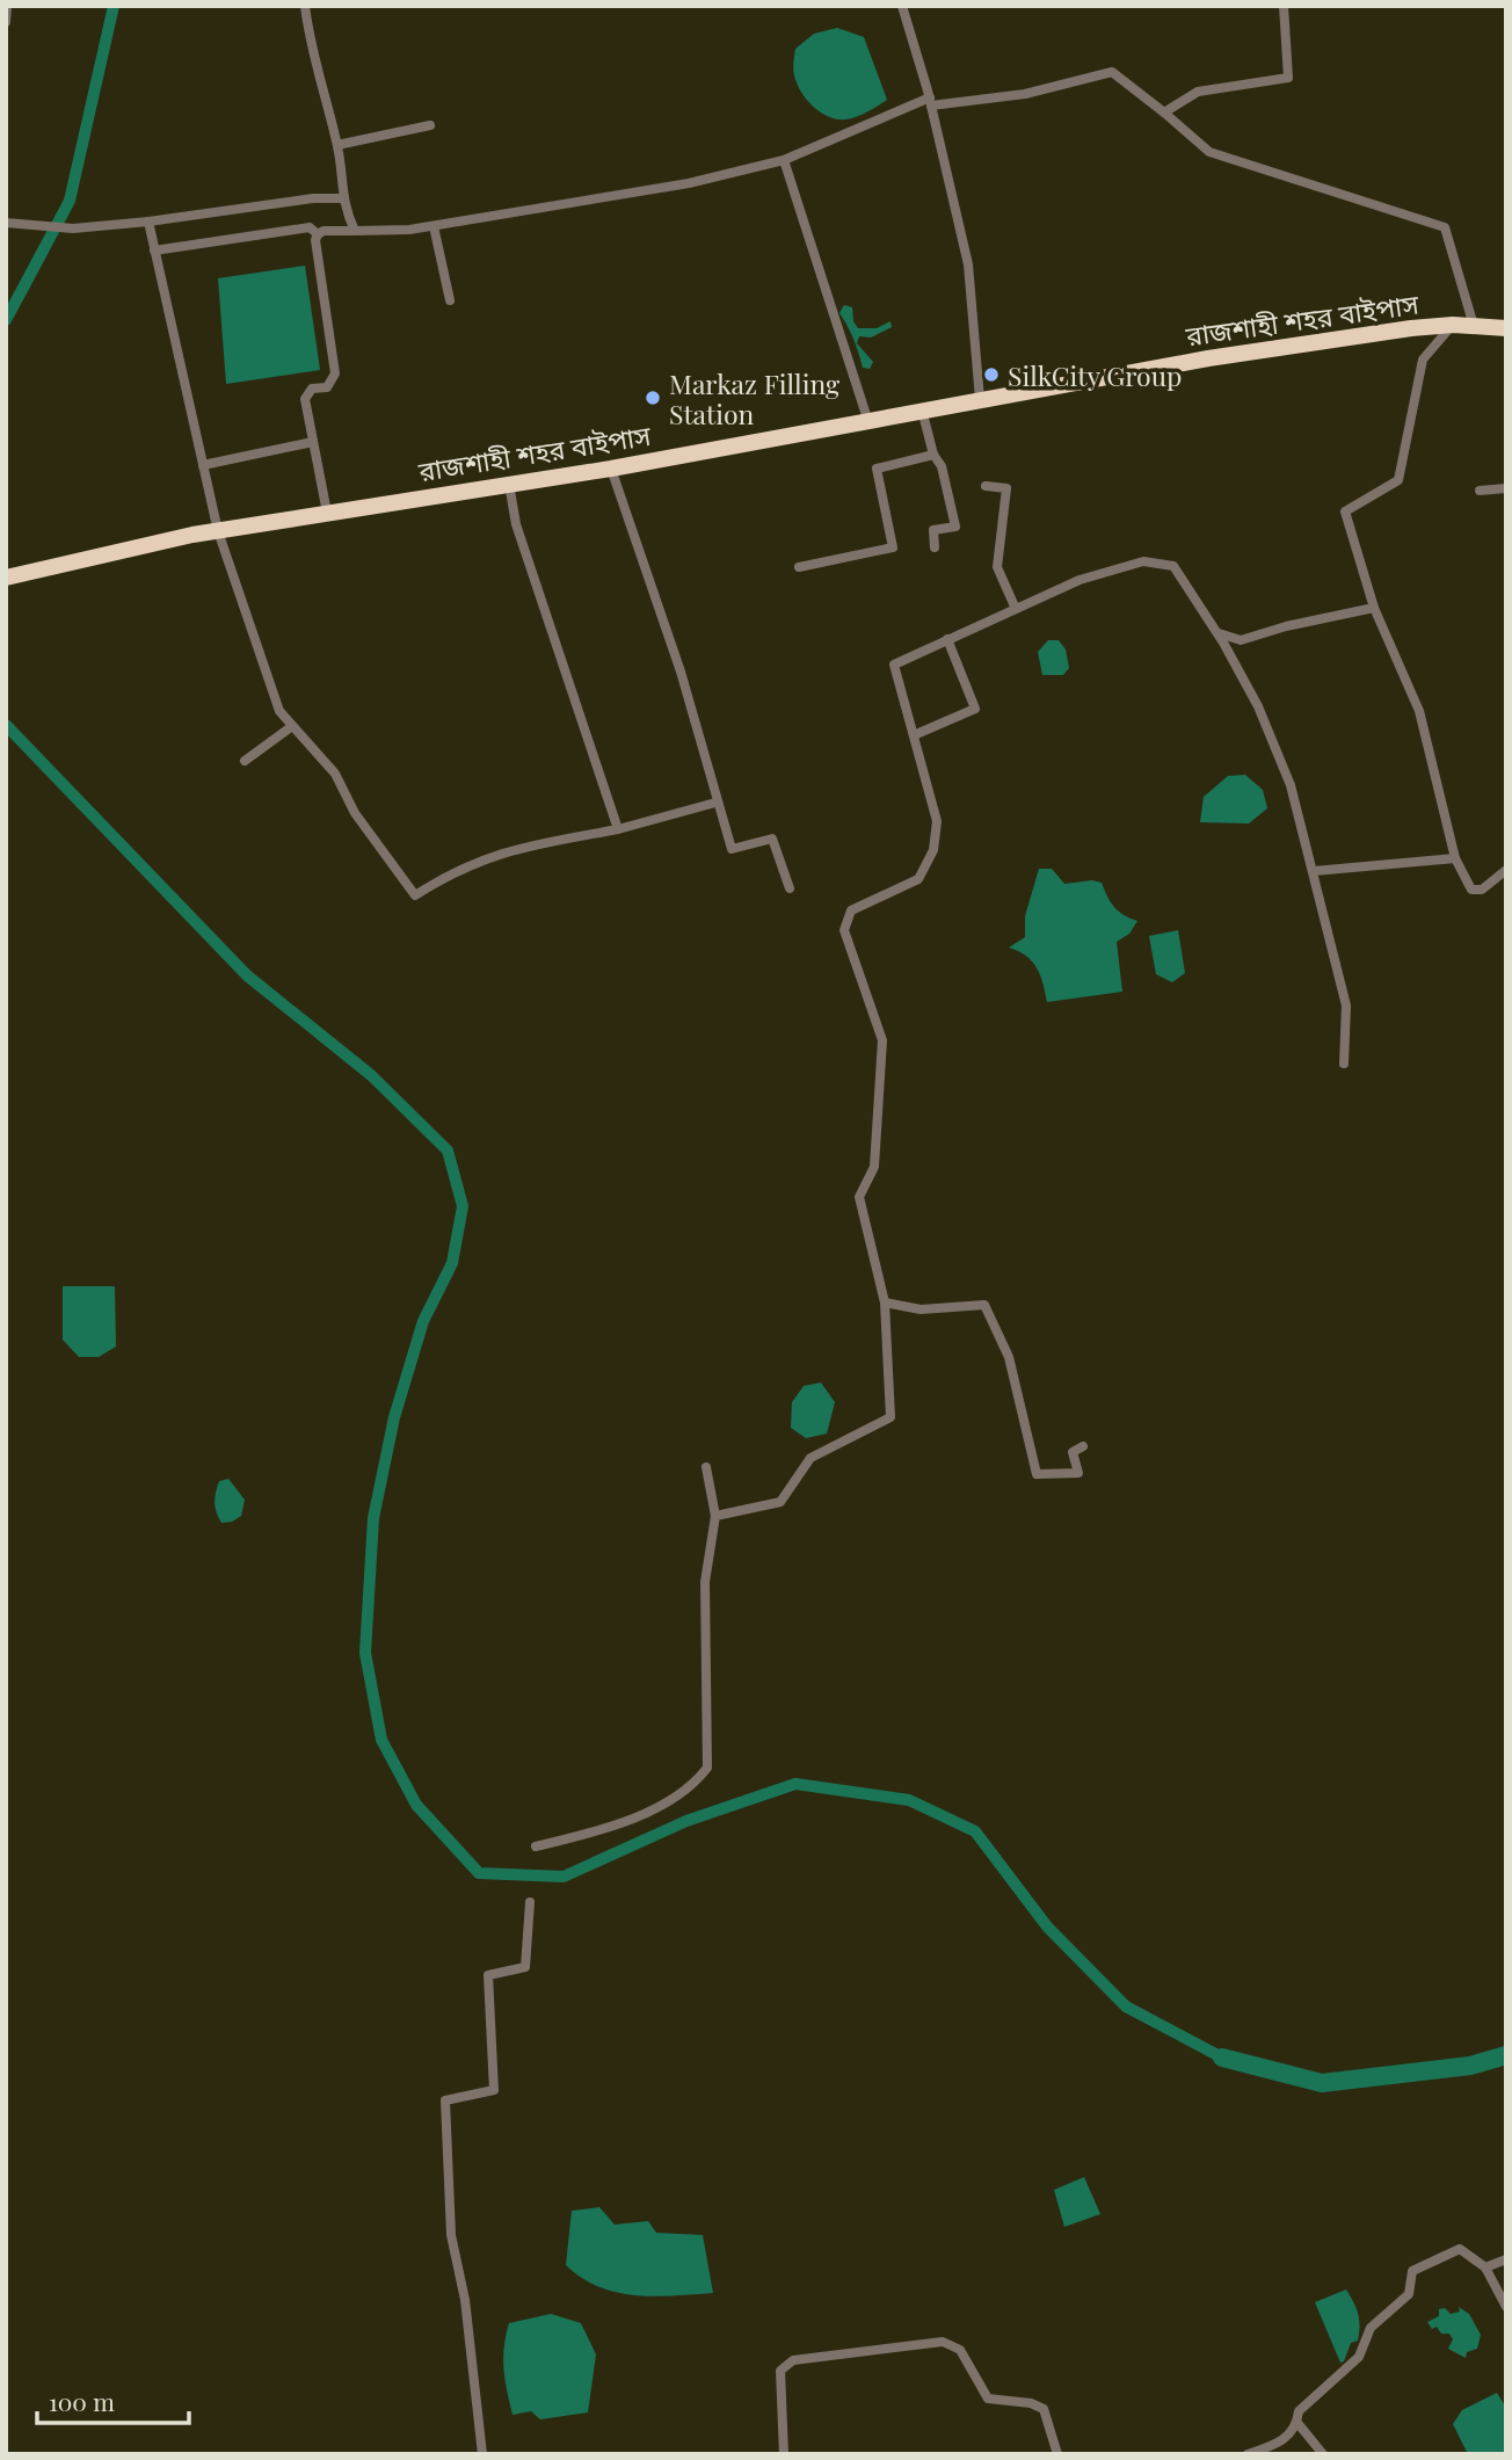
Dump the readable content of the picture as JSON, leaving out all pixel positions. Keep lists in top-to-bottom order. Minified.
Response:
{"streets":{"highway":["রাজশাহী শহর বাইপাস"]},"places":["SilkCity Group","Markaz Filling Station"],"scale_bar":"100 m"}
